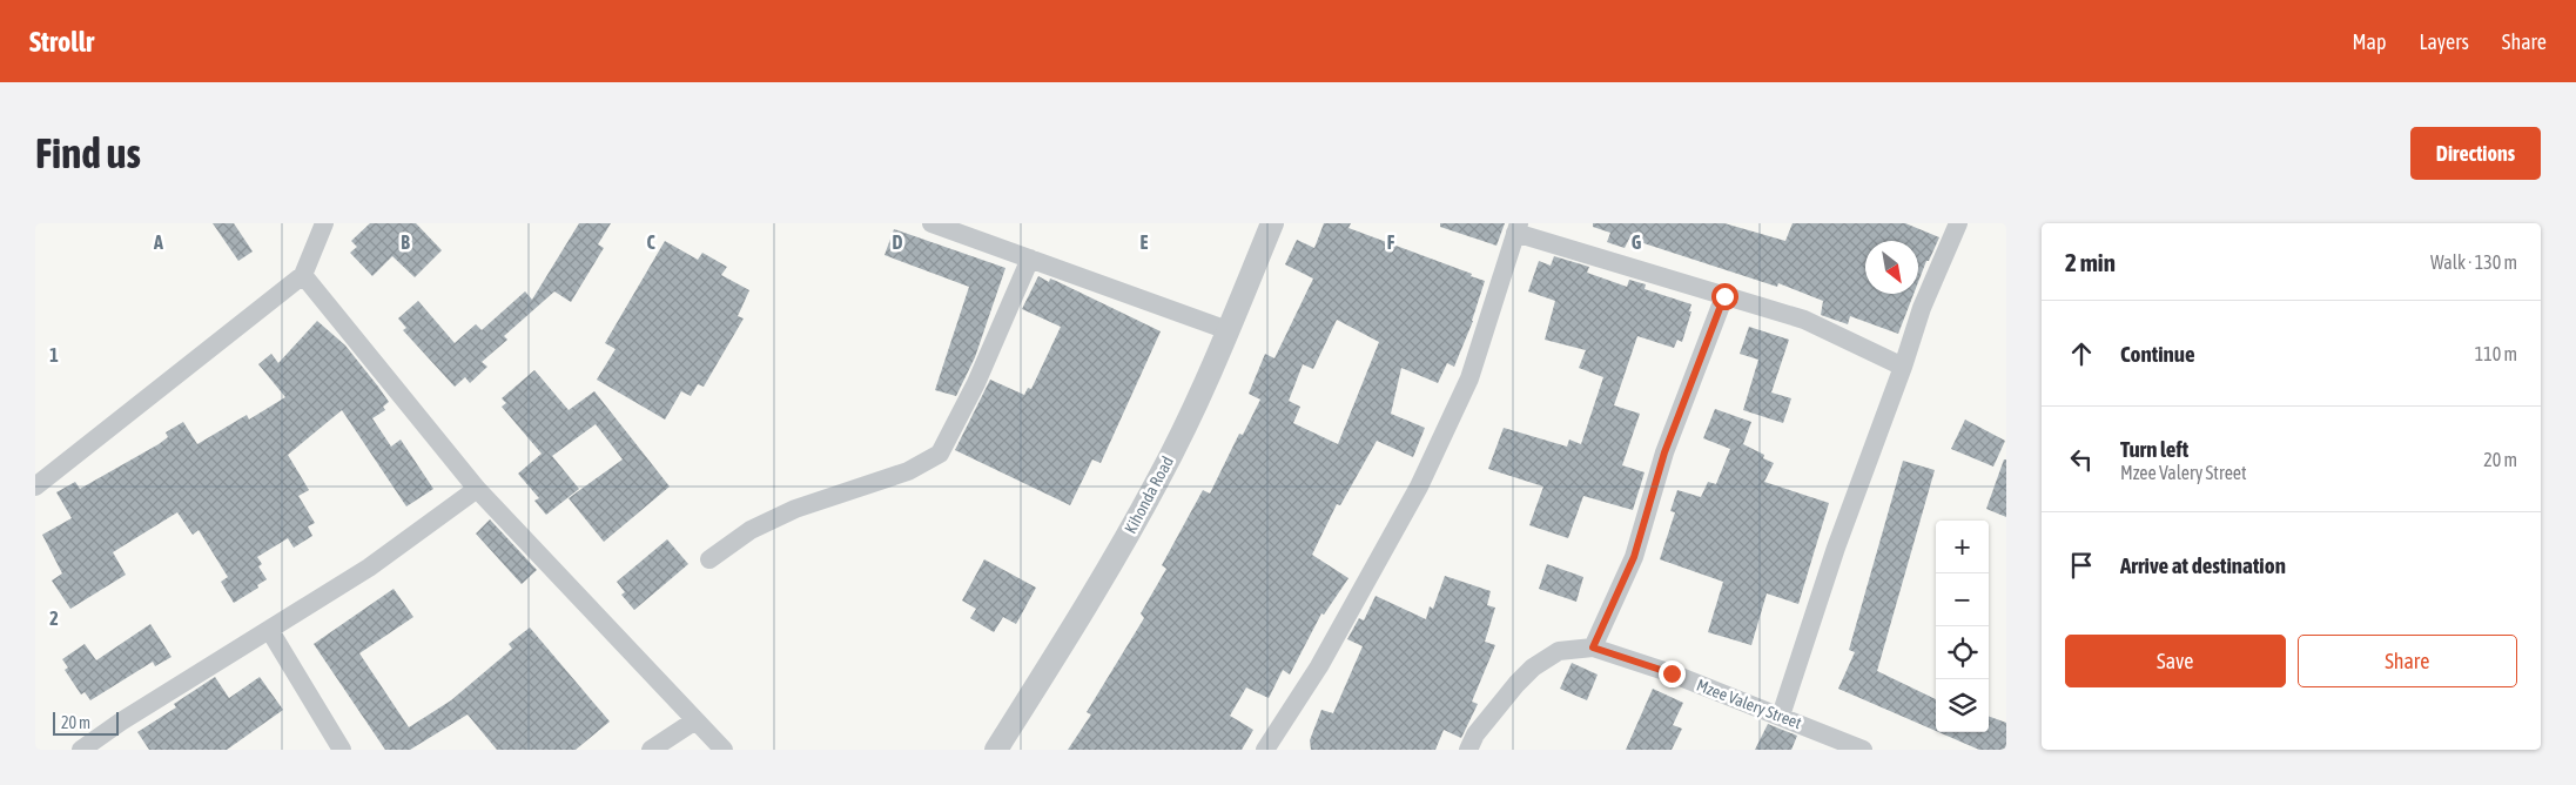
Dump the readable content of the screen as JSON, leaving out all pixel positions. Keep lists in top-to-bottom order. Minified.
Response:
{"streets":{"street":["Kihonda Road","Mzee Valery Street"]},"scale_bar":"20 m","north":"bottom right","page":{"header":"Strollr","nav":["Map","Layers","Share"],"buttons":["Directions",["Save","Share"]],"title":"Find us","heading":["2 min","Walk · 130 m"],"list":[["Continue","110 m"],["Turn left","Mzee Valery Street","20 m"],"Arrive at destination"],"map_buttons":["+","−"],"scale":"20 m"},"grid":{"columns":["A","B","C","D","E","F","G"],"rows":["1","2"]}}
